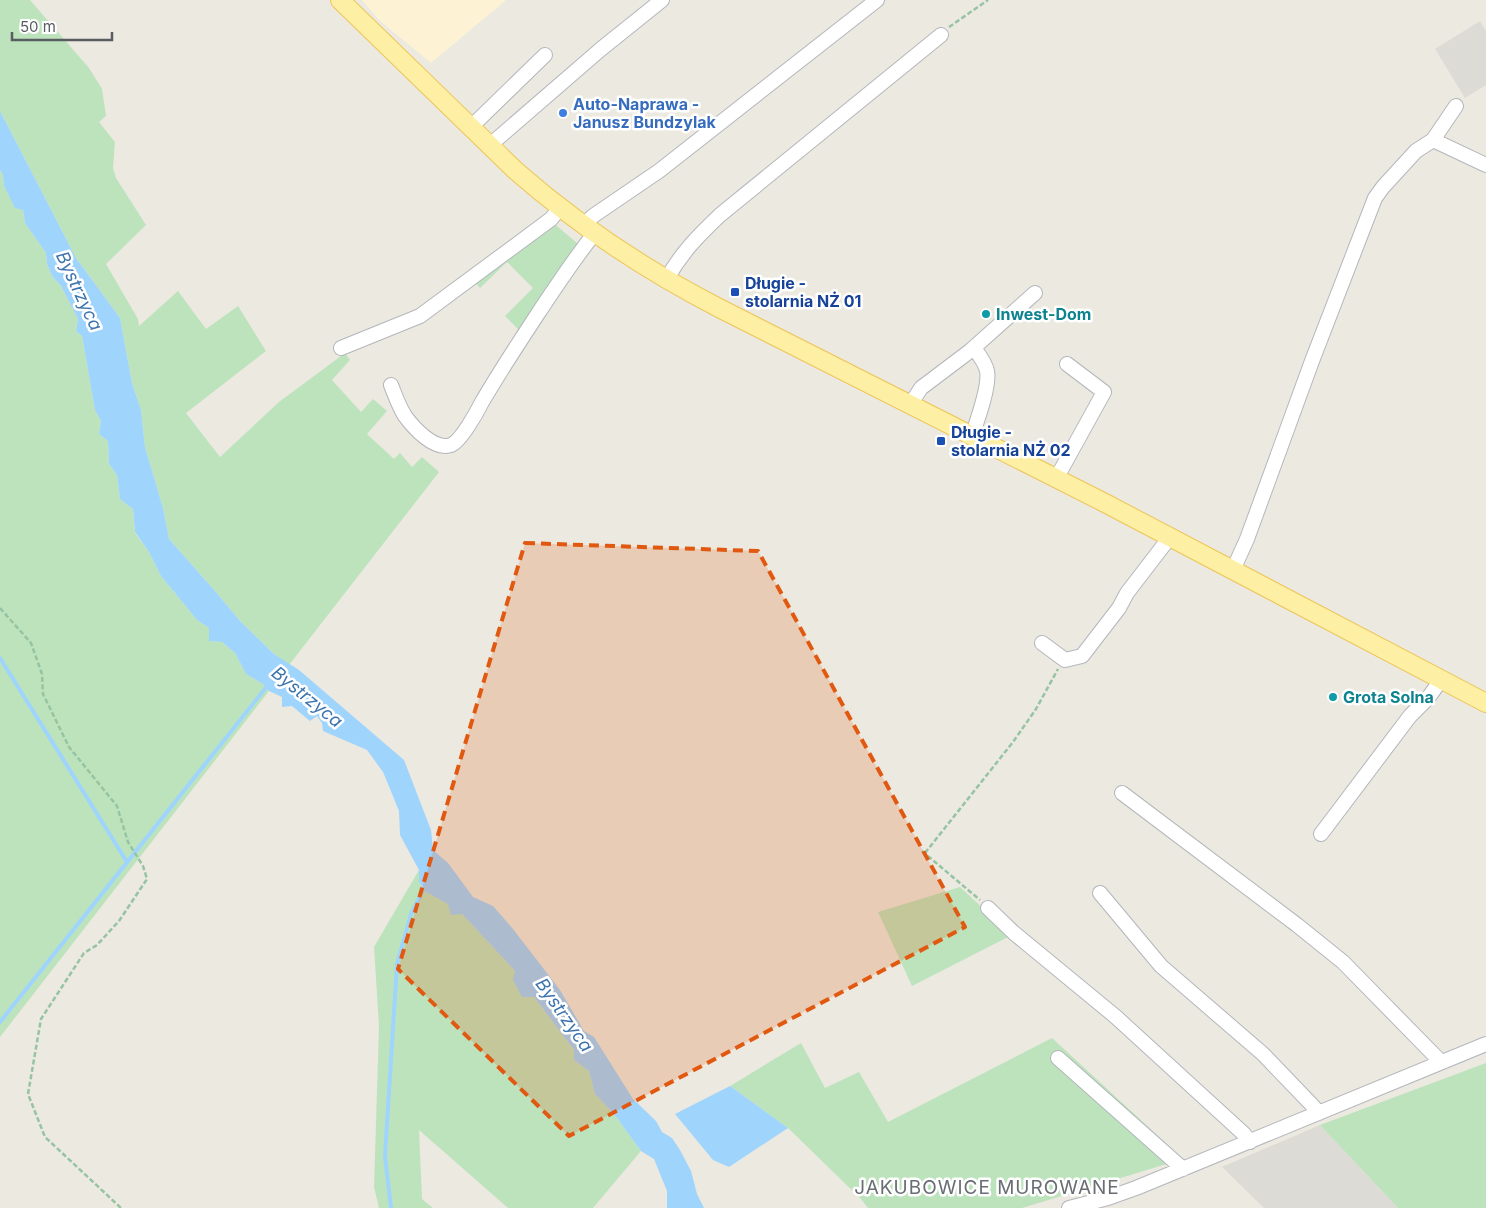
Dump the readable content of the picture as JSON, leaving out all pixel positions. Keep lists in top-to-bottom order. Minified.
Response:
{"districts":["JAKUBOWICE MUROWANE"],"water":["Bystrzyca"],"places":{"other":["Auto-Naprawa - Janusz Bundzylak","Inwest-Dom","Grota Solna"],"transit":["Długie - stolarnia NŻ 01","Długie - stolarnia NŻ 02"]},"scale_bar":"50 m"}
